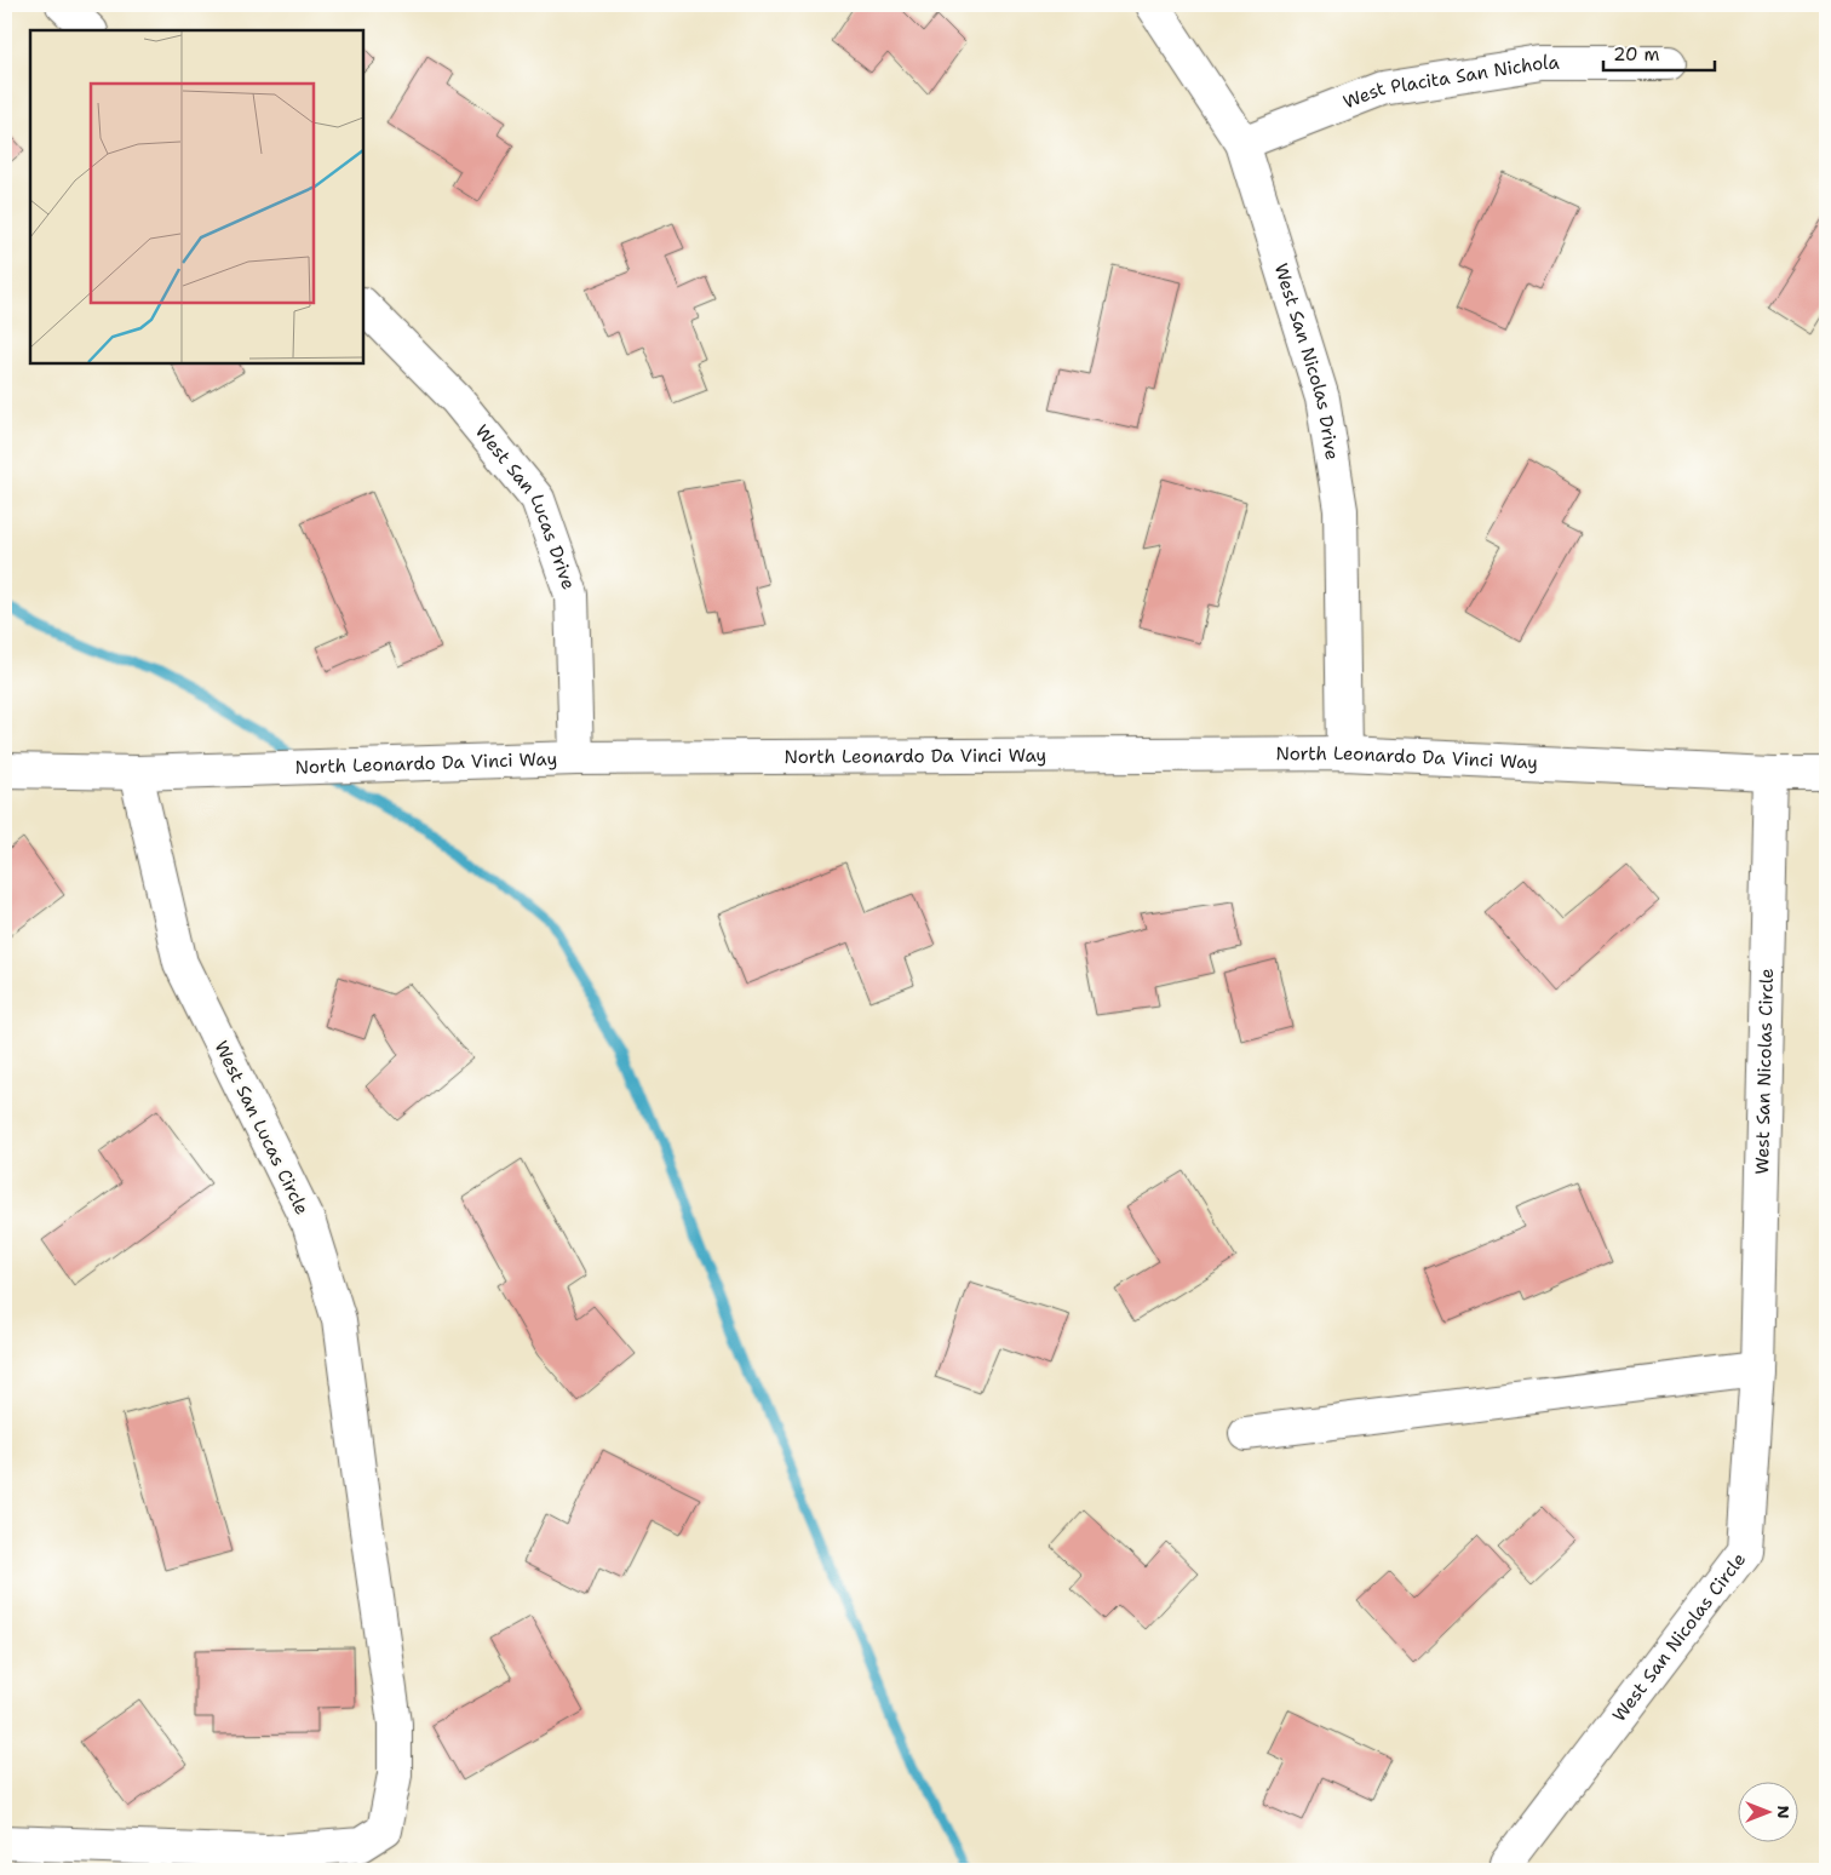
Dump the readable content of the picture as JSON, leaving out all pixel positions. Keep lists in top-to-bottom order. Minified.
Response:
{"streets":{"street":["West Placita San Nichola","West San Nicolas Drive","West San Lucas Drive","North Leonardo Da Vinci Way","West San Nicolas Circle","West San Lucas Circle"]},"crossings":[["West Placita San Nichola","West San Nicolas Drive"],["West San Nicolas Drive","North Leonardo Da Vinci Way"],["West San Lucas Drive","North Leonardo Da Vinci Way"],["North Leonardo Da Vinci Way","West San Nicolas Circle"],["North Leonardo Da Vinci Way","West San Lucas Circle"]],"scale_bar":"20 m","north":"right"}
